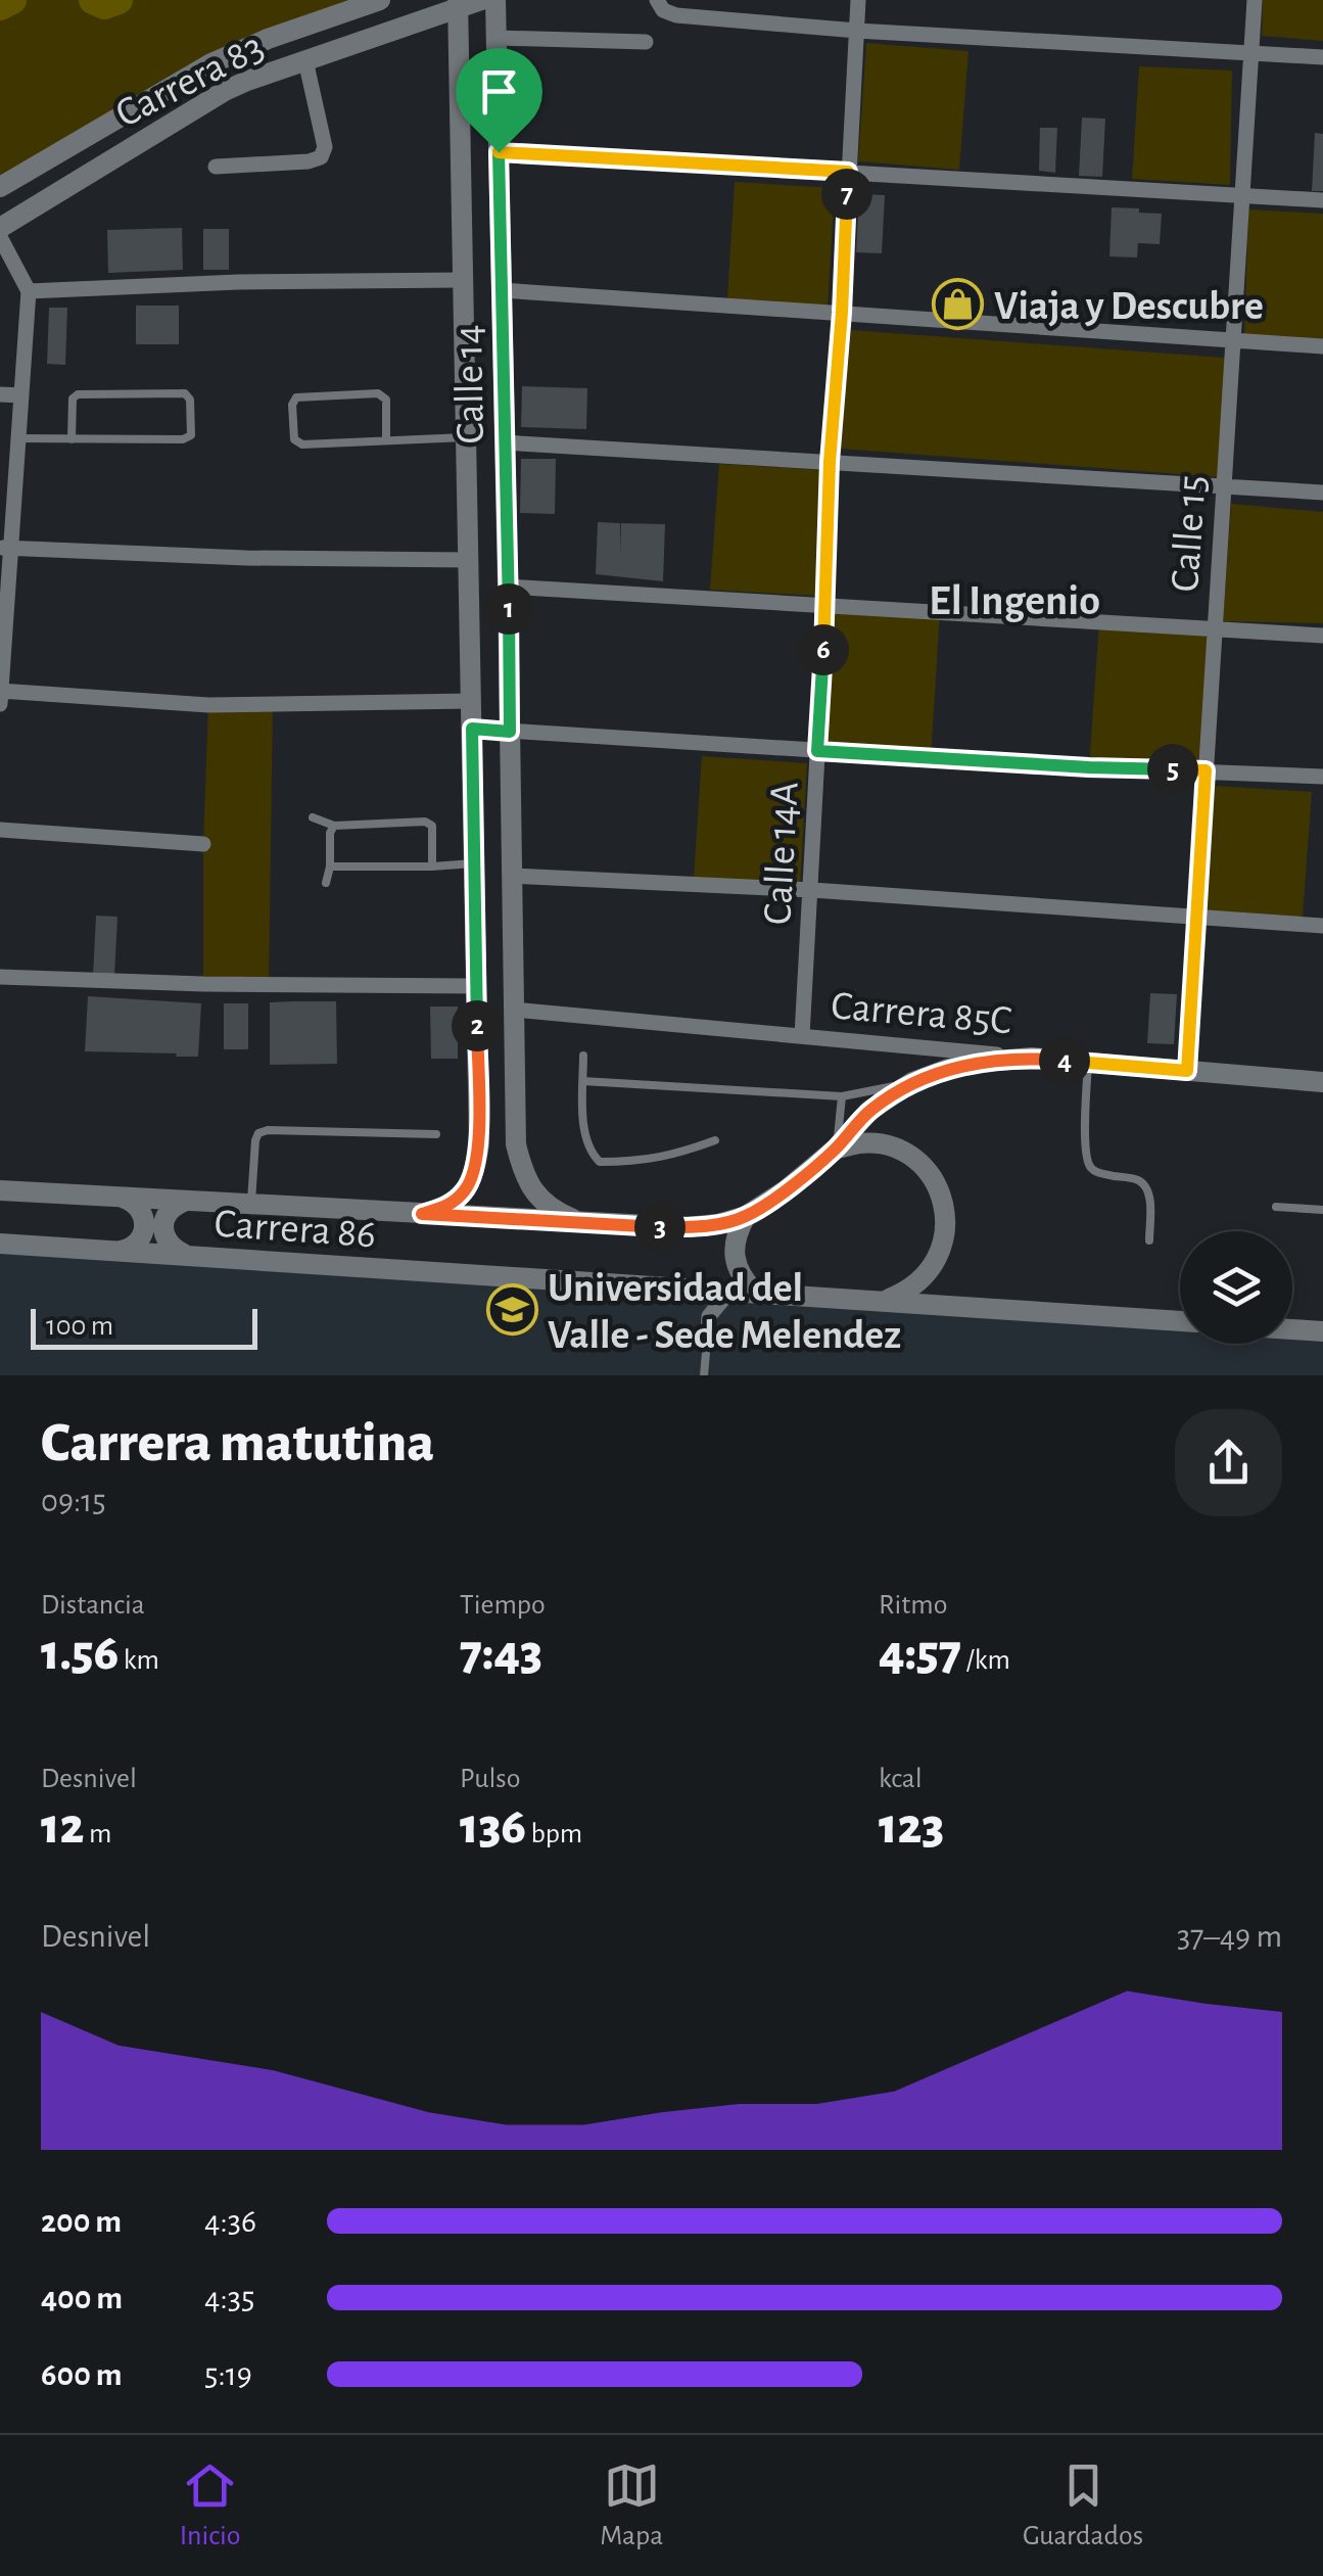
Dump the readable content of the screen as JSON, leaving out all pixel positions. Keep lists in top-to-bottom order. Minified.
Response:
{"streets":{"street":["Carrera 83","Calle 14","Calle 15","Calle 14A","Carrera 85C","Carrera 86"]},"crossings":[["Carrera 83","Calle 14"],["Calle 14","Carrera 85C"],["Calle 14","Carrera 86"],["Calle 15","Carrera 85C"],["Calle 14A","Carrera 85C"]],"districts":["El Ingenio"],"places":{"shop":["Viaja y Descubre"],"school or university":["Universidad del Valle - Sede Melendez"]},"scale_bar":"100 m","page":{"pins":["7","1","6","5","2","4","3"],"scale":"100 m","heading":["Carrera matutina","09:15"],"stats":[["Distancia","1.56 km"],["Tiempo","7:43"],["Ritmo","4:57 /km"],["Desnivel","12 m"],["Pulso","136 bpm"],["kcal","123"]],"chart":["Desnivel","37–49 m"],"list":[{"name":"200 m","note":"4:36"},{"name":"400 m","note":"4:35"},{"name":"600 m","note":"5:19"}],"tabs":["Inicio","Mapa","Guardados"]}}
